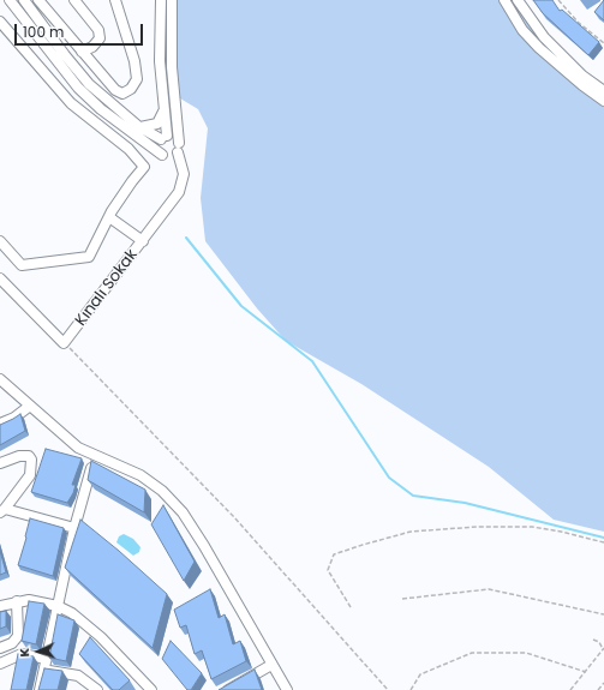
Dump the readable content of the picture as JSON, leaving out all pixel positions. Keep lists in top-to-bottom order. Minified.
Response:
{"streets":{"street":["Kınalı Sokak"]},"scale_bar":"100 m","north":"left"}
